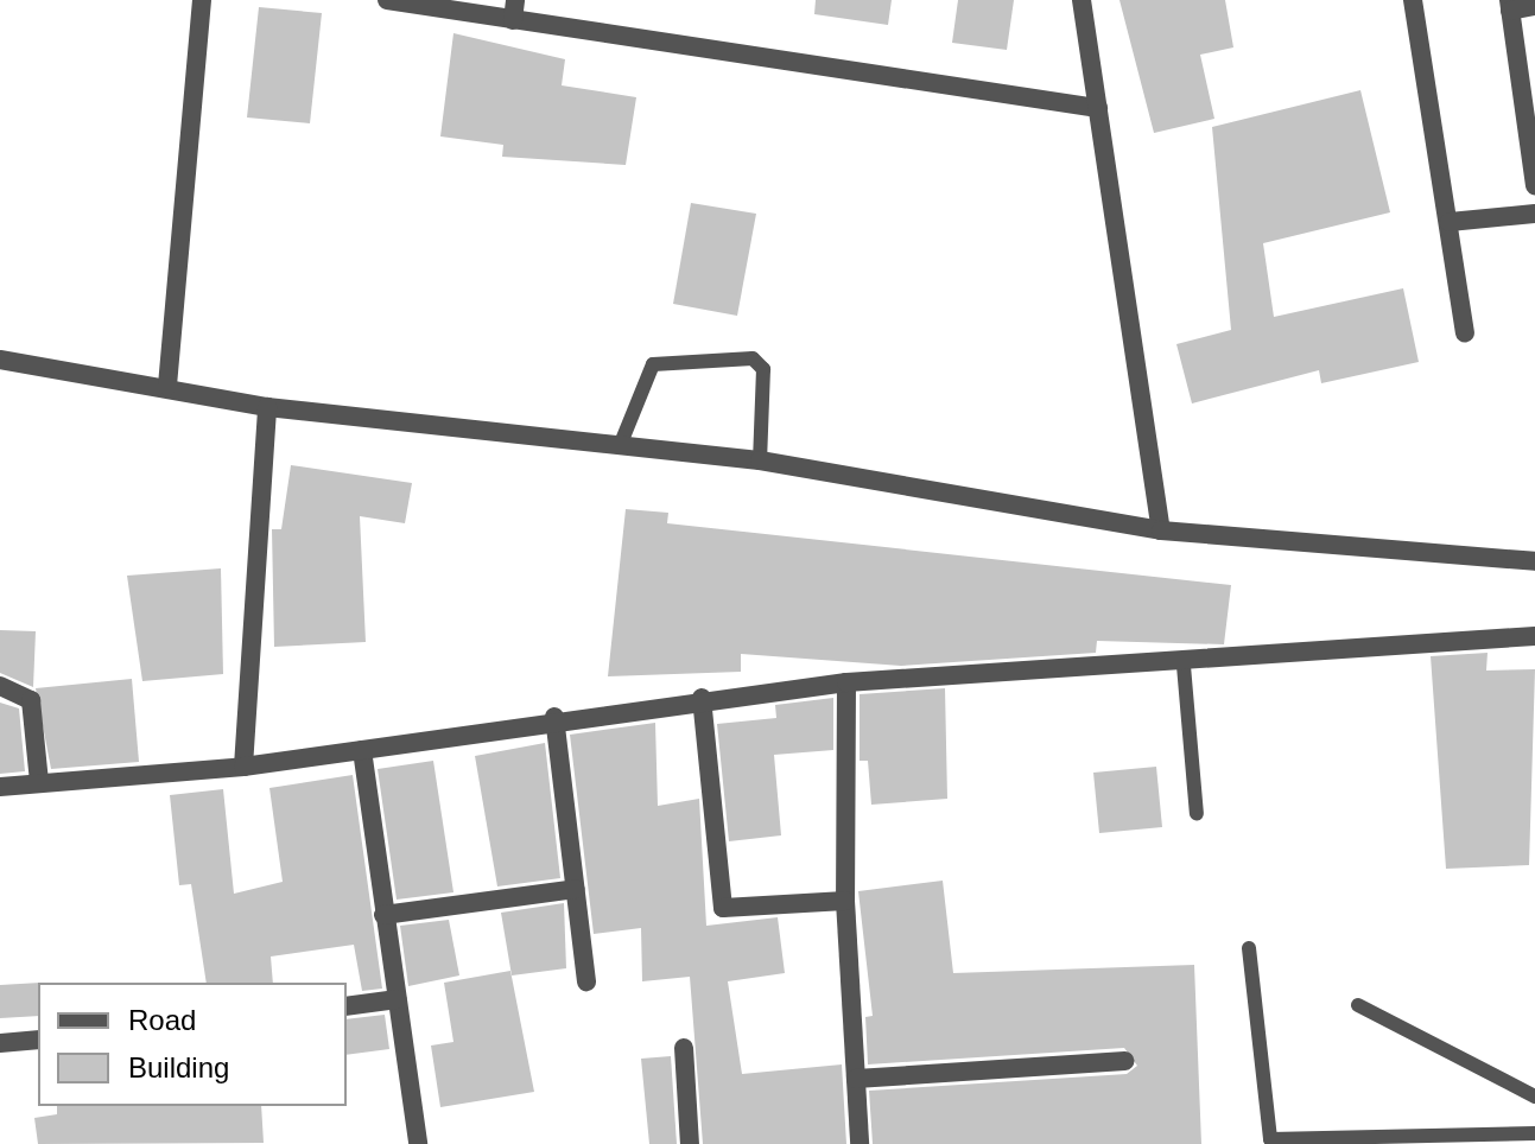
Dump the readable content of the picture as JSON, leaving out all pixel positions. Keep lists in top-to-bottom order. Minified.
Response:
{"legend":["Road","Building"]}
